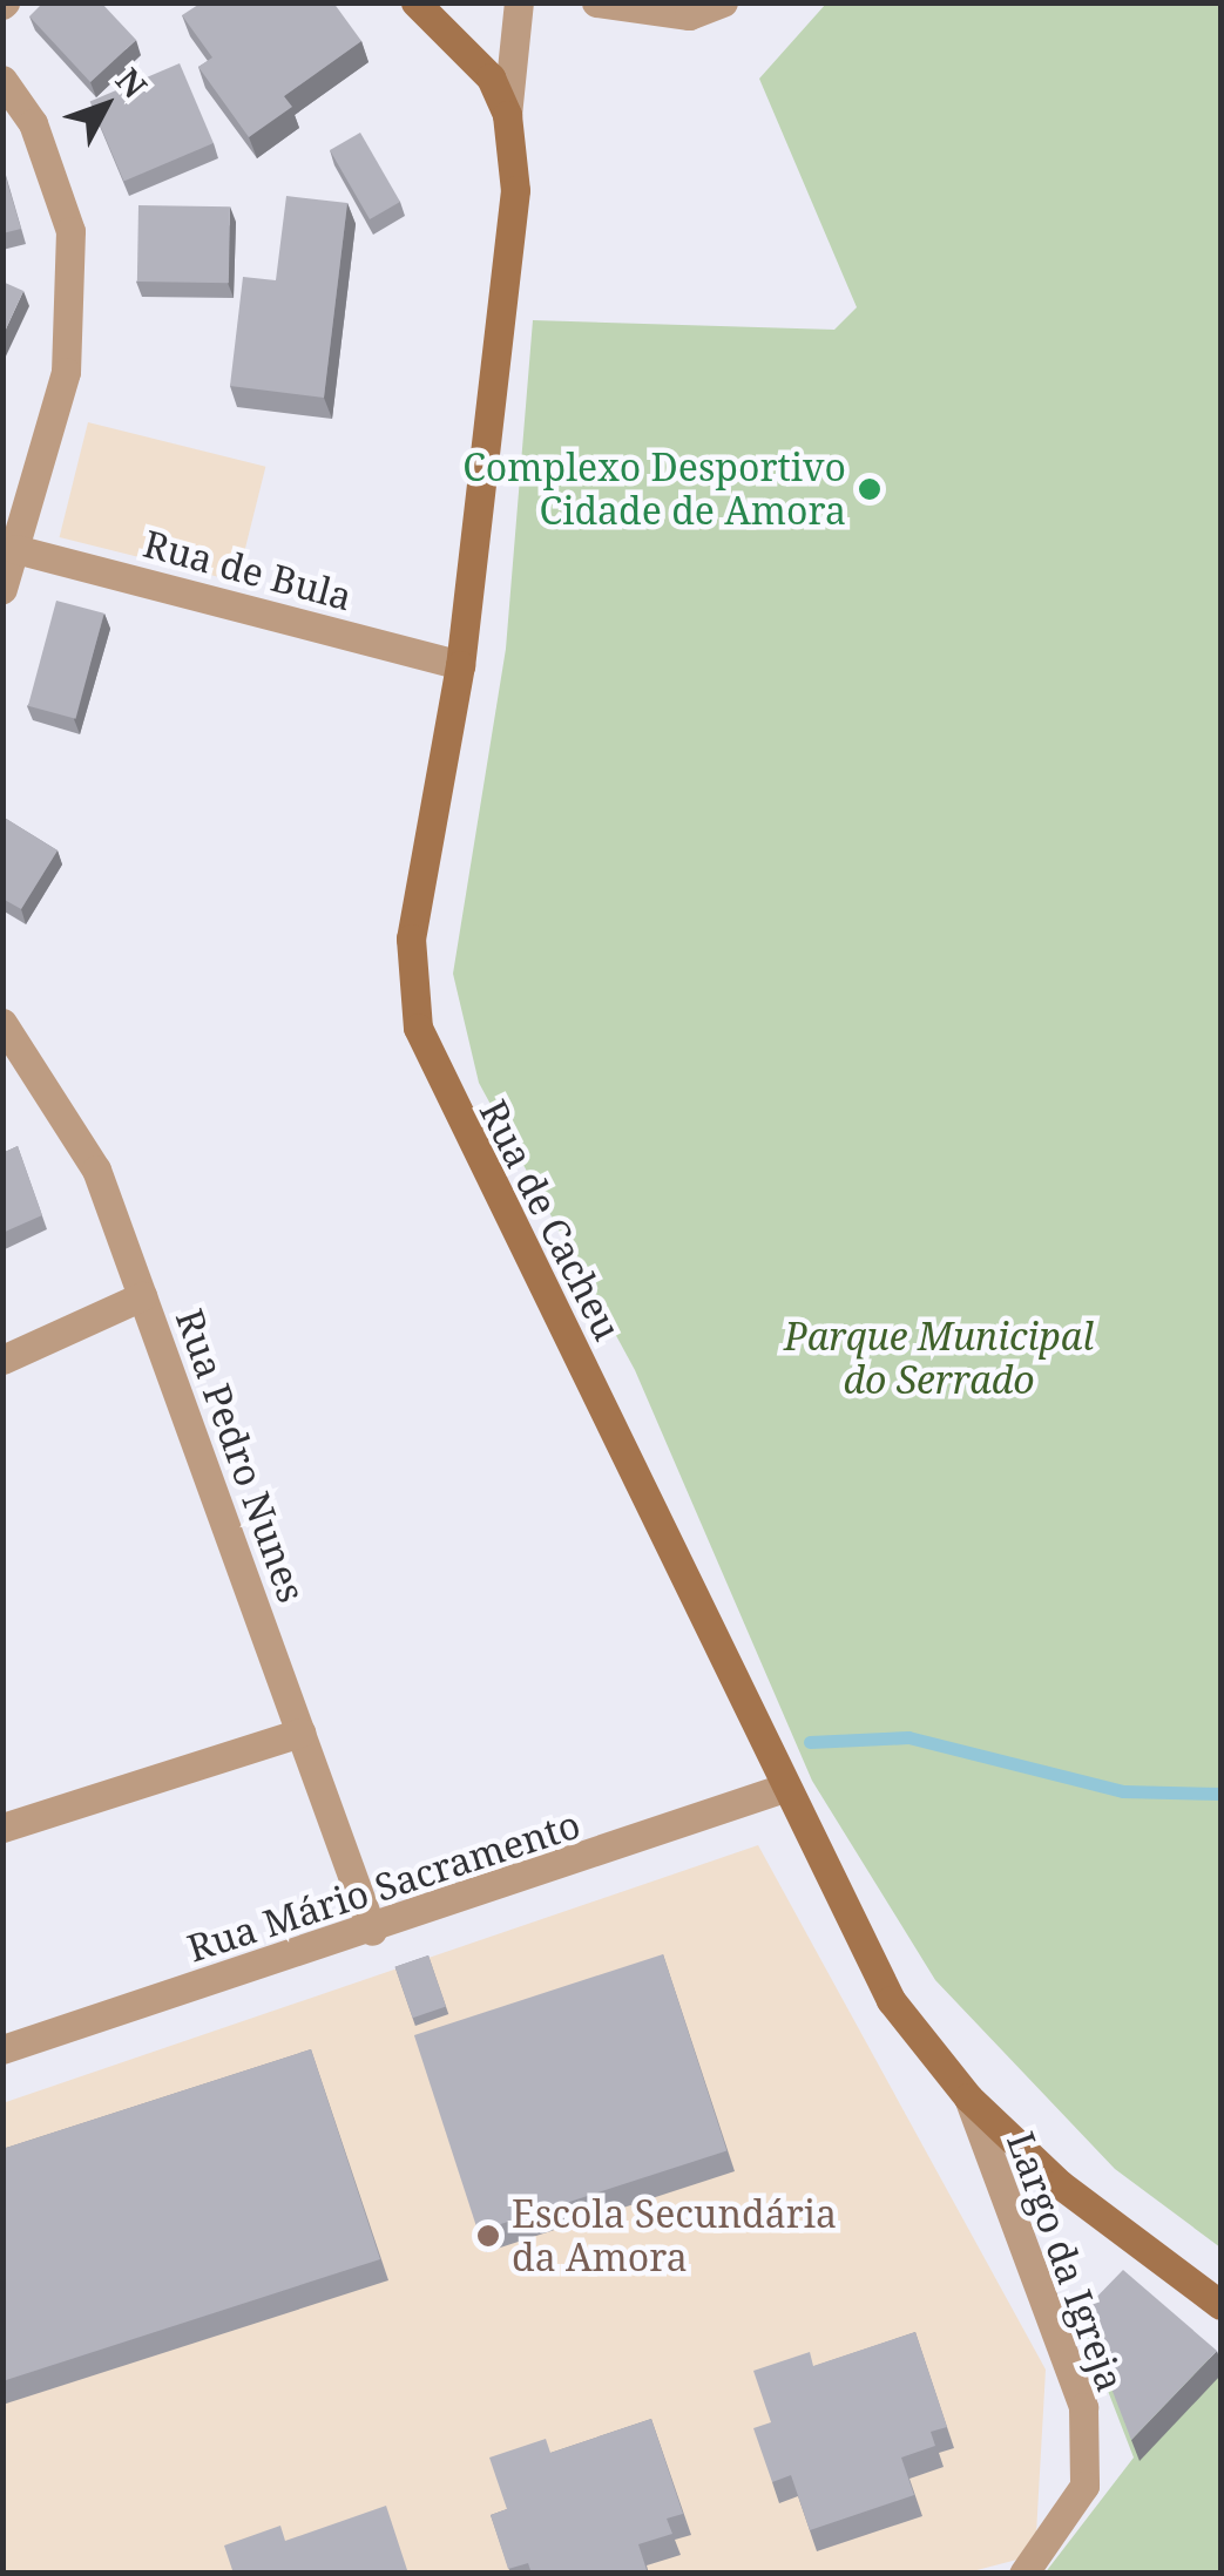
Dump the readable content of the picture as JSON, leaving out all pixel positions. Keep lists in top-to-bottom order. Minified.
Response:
{"streets":{"main road":["Rua de Cacheu"],"street":["Rua de Bula","Rua Pedro Nunes","Rua Mário Sacramento","Largo da Igreja"]},"crossings":[["Rua de Bula","Rua de Cacheu"],["Rua de Cacheu","Rua Mário Sacramento"],["Rua de Cacheu","Largo da Igreja"],["Rua Pedro Nunes","Rua Mário Sacramento"]],"parks":["Parque Municipal do Serrado"],"places":["Complexo Desportivo Cidade de Amora","Escola Secundária da Amora"],"north":"top right"}
